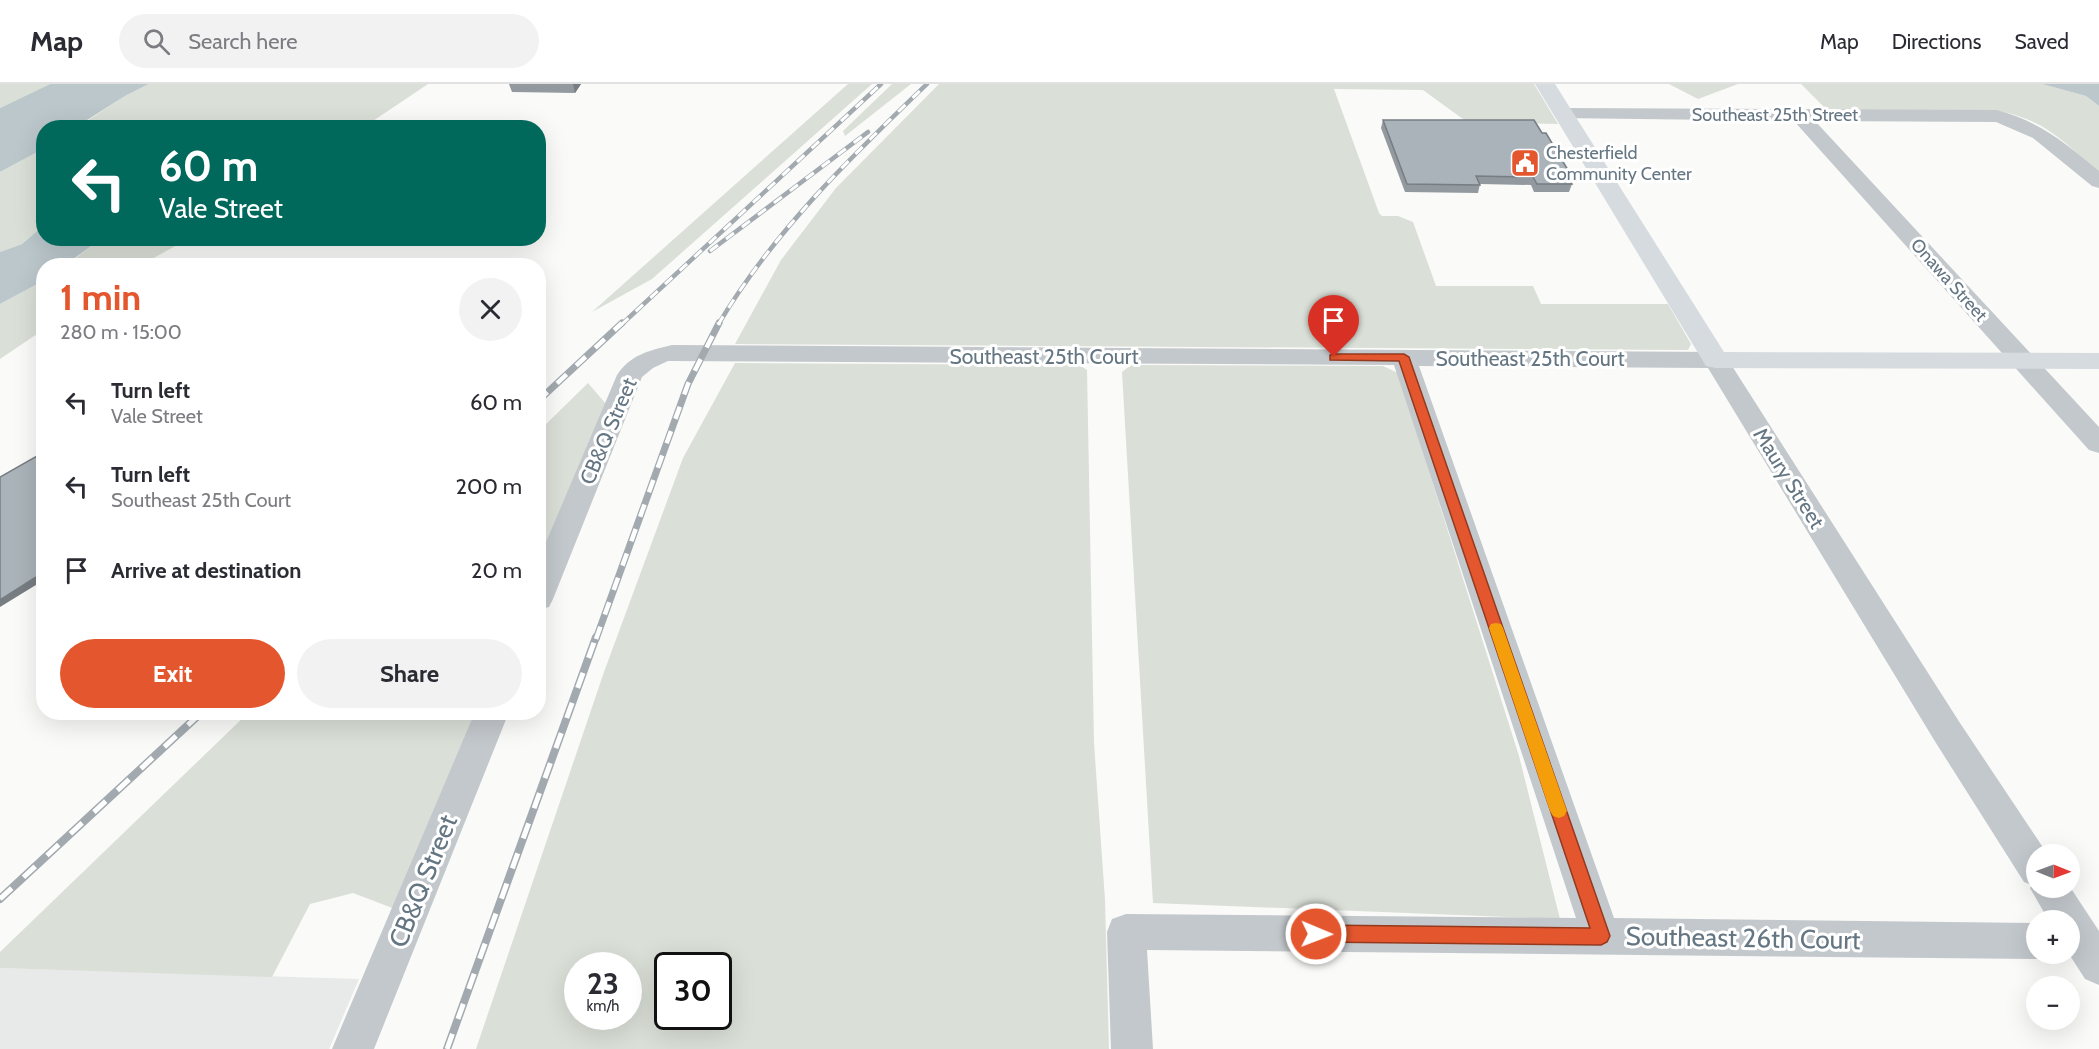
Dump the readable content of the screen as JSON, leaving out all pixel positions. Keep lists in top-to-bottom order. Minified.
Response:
{"streets":{"main road":["Southeast 25th Court","Maury Street"],"street":["Southeast 25th Street","Onawa Street","CB&Q Street","Southeast 26th Court"]},"crossings":[["Southeast 25th Street","Onawa Street"],["Southeast 25th Street","Maury Street"],["Onawa Street","Southeast 25th Court"],["Southeast 25th Court","CB&Q Street"],["Southeast 25th Court","Maury Street"]],"places":{"public building":["Chesterfield Community Center"]},"north":"right","page":{"header":"Map","search":"Search here","nav":["Map","Directions","Saved"],"turn":["60 m","Vale Street"],"heading":["1 min","280 m · 15:00"],"list":[{"name":"Turn left","note":"Vale Street","value":"60 m"},{"name":"Turn left","note":"Southeast 25th Court","value":"200 m"},{"name":"Arrive at destination","value":"20 m"}],"buttons":["Exit","Share"],"map_buttons":["+","−"],"speed":"23 km/h","limit":"30"}}
